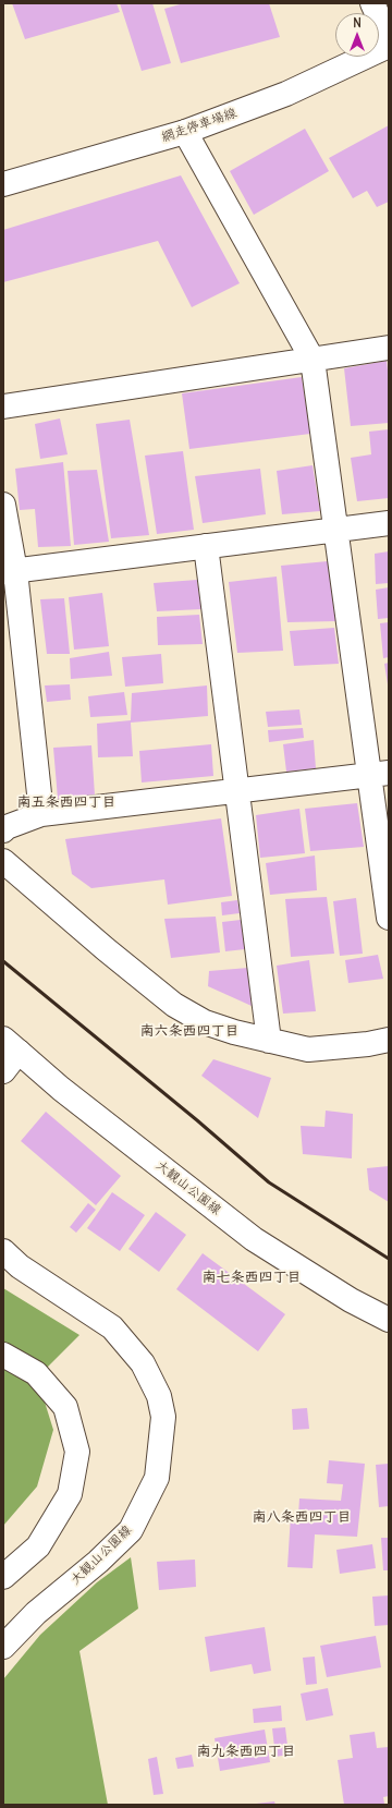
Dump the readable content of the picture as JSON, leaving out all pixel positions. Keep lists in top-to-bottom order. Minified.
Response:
{"streets":{"street":["網走停車場線","大観山公園線"]},"districts":["南五条西四丁目","南六条西四丁目","南七条西四丁目","南八条西四丁目","南九条西四丁目"],"north":"top"}
